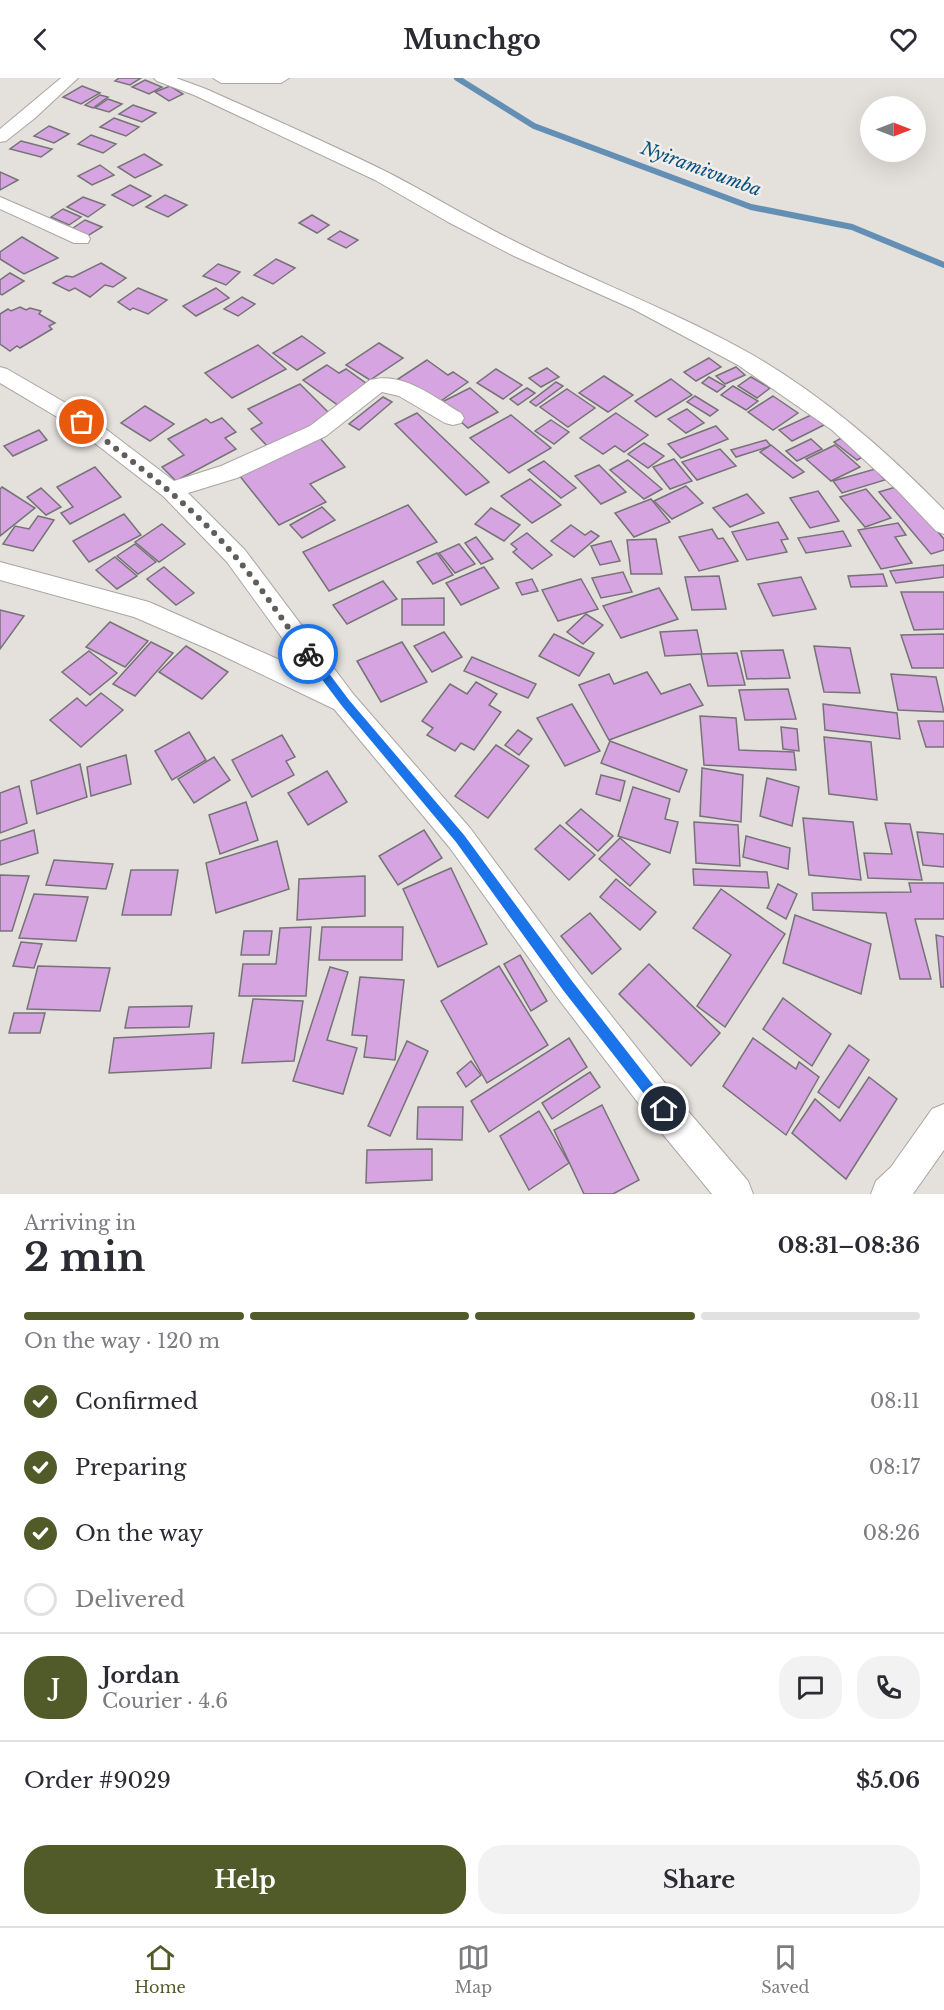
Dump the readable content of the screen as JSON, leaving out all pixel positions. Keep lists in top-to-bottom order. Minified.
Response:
{"water":["Nyiramivumba"],"north":"right","page":{"header":"Munchgo","heading":["2 min","Arriving in","08:31–08:36"],"panel":["Jordan","Courier · 4.6","Order #9029","$5.06"],"bar":"On the way · 120 m","list":[["Confirmed","08:11"],["Preparing","08:17"],["On the way","08:26"],"Delivered"],"round":"J","buttons":["Help","Share"],"tabs":["Home","Map","Saved"]}}
